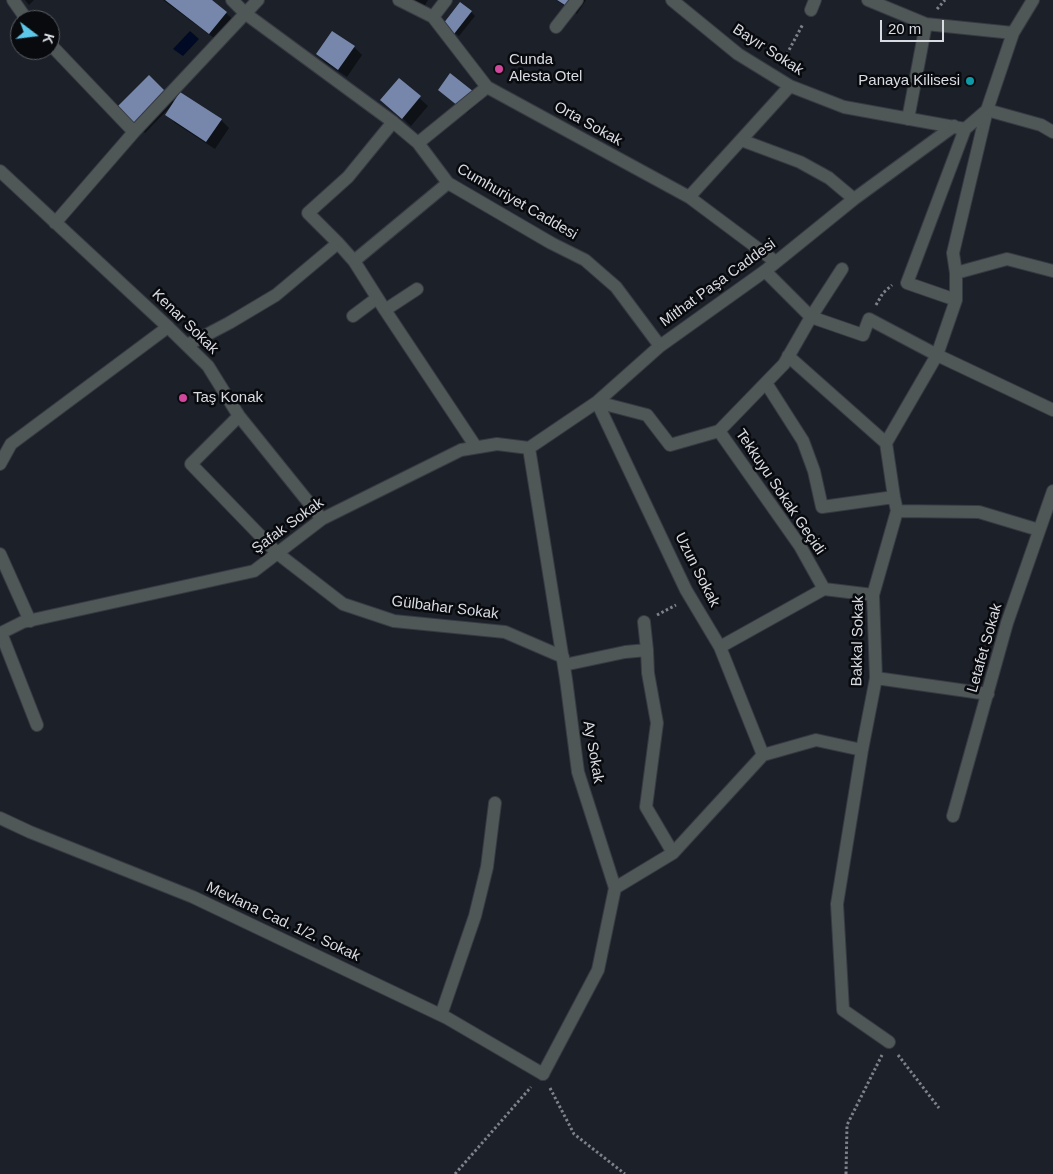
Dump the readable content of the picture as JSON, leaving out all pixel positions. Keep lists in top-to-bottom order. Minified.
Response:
{"streets":{"street":["Bayır Sokak","Orta Sokak","Cumhuriyet Caddesi","Mithat Paşa Caddesi","Kenar Sokak","Tekkuyu Sokak Geçidi","Şafak Sokak","Uzun Sokak","Gülbahar Sokak","Bakkal Sokak","Letafet Sokak","Ay Sokak","Mevlana Cad. 1/2. Sokak"]},"crossings":[["Bayır Sokak","Mithat Paşa Caddesi"],["Orta Sokak","Mithat Paşa Caddesi"],["Cumhuriyet Caddesi","Mithat Paşa Caddesi"],["Mithat Paşa Caddesi","Tekkuyu Sokak Geçidi"],["Mithat Paşa Caddesi","Şafak Sokak"],["Mithat Paşa Caddesi","Uzun Sokak"],["Mithat Paşa Caddesi","Ay Sokak"],["Kenar Sokak","Şafak Sokak"],["Kenar Sokak","Gülbahar Sokak"],["Tekkuyu Sokak Geçidi","Uzun Sokak"],["Şafak Sokak","Gülbahar Sokak"],["Şafak Sokak","Ay Sokak"],["Gülbahar Sokak","Ay Sokak"],["Ay Sokak","Mevlana Cad. 1/2. Sokak"]],"places":["Cunda Alesta Otel","Panaya Kilisesi","Taş Konak"],"scale_bar":"20 m","north":"right"}
